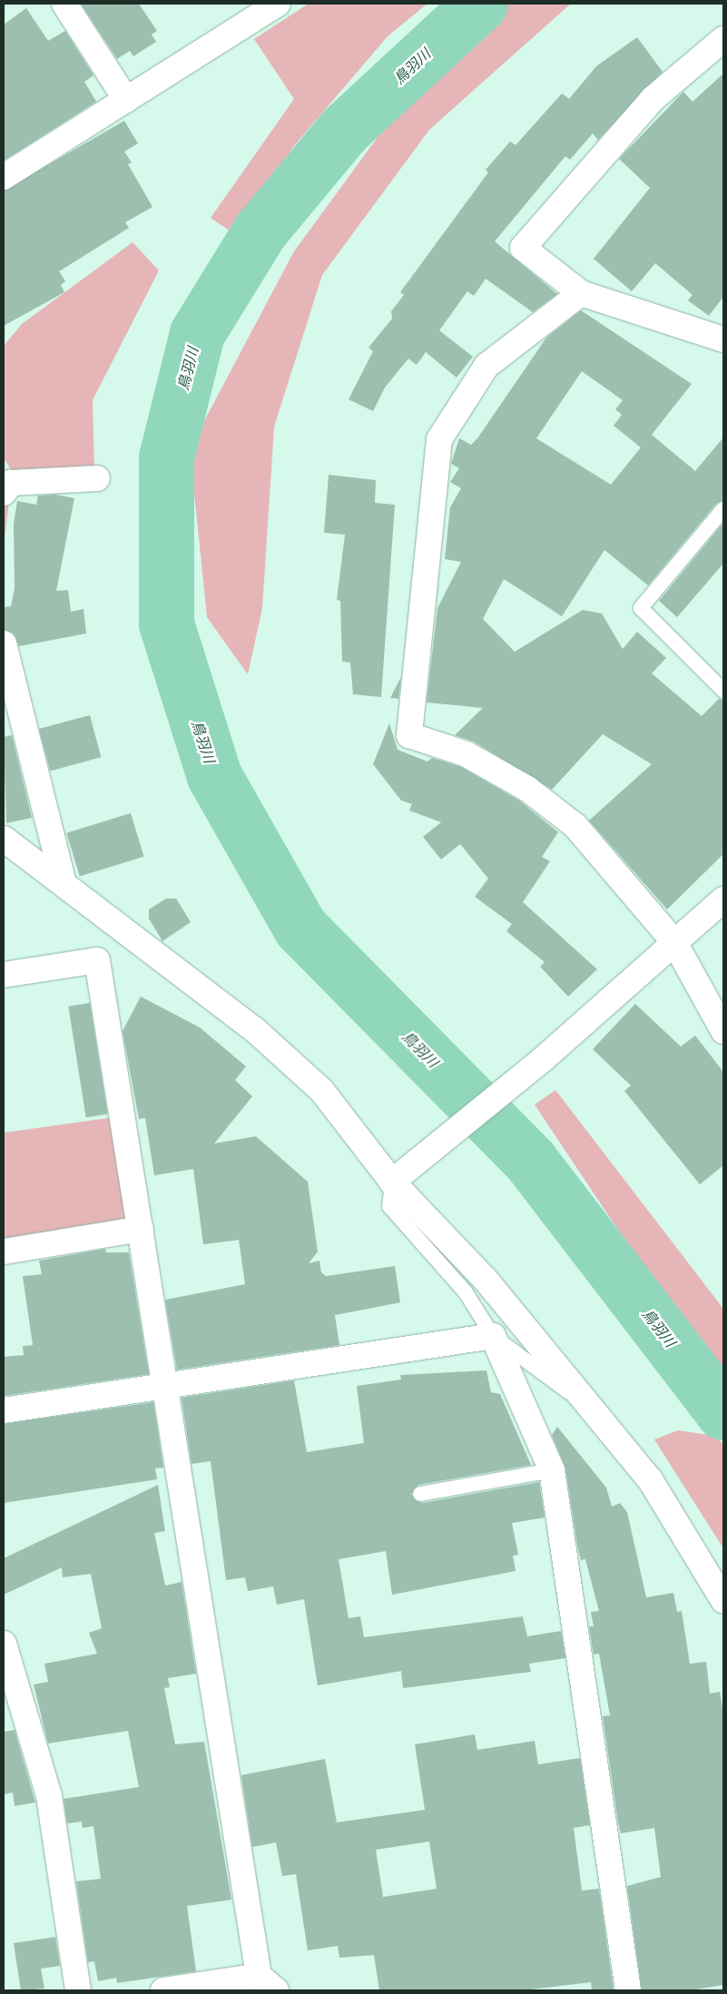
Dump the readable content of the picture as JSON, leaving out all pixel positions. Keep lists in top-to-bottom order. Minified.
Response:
{"water":["鳥羽川"]}
